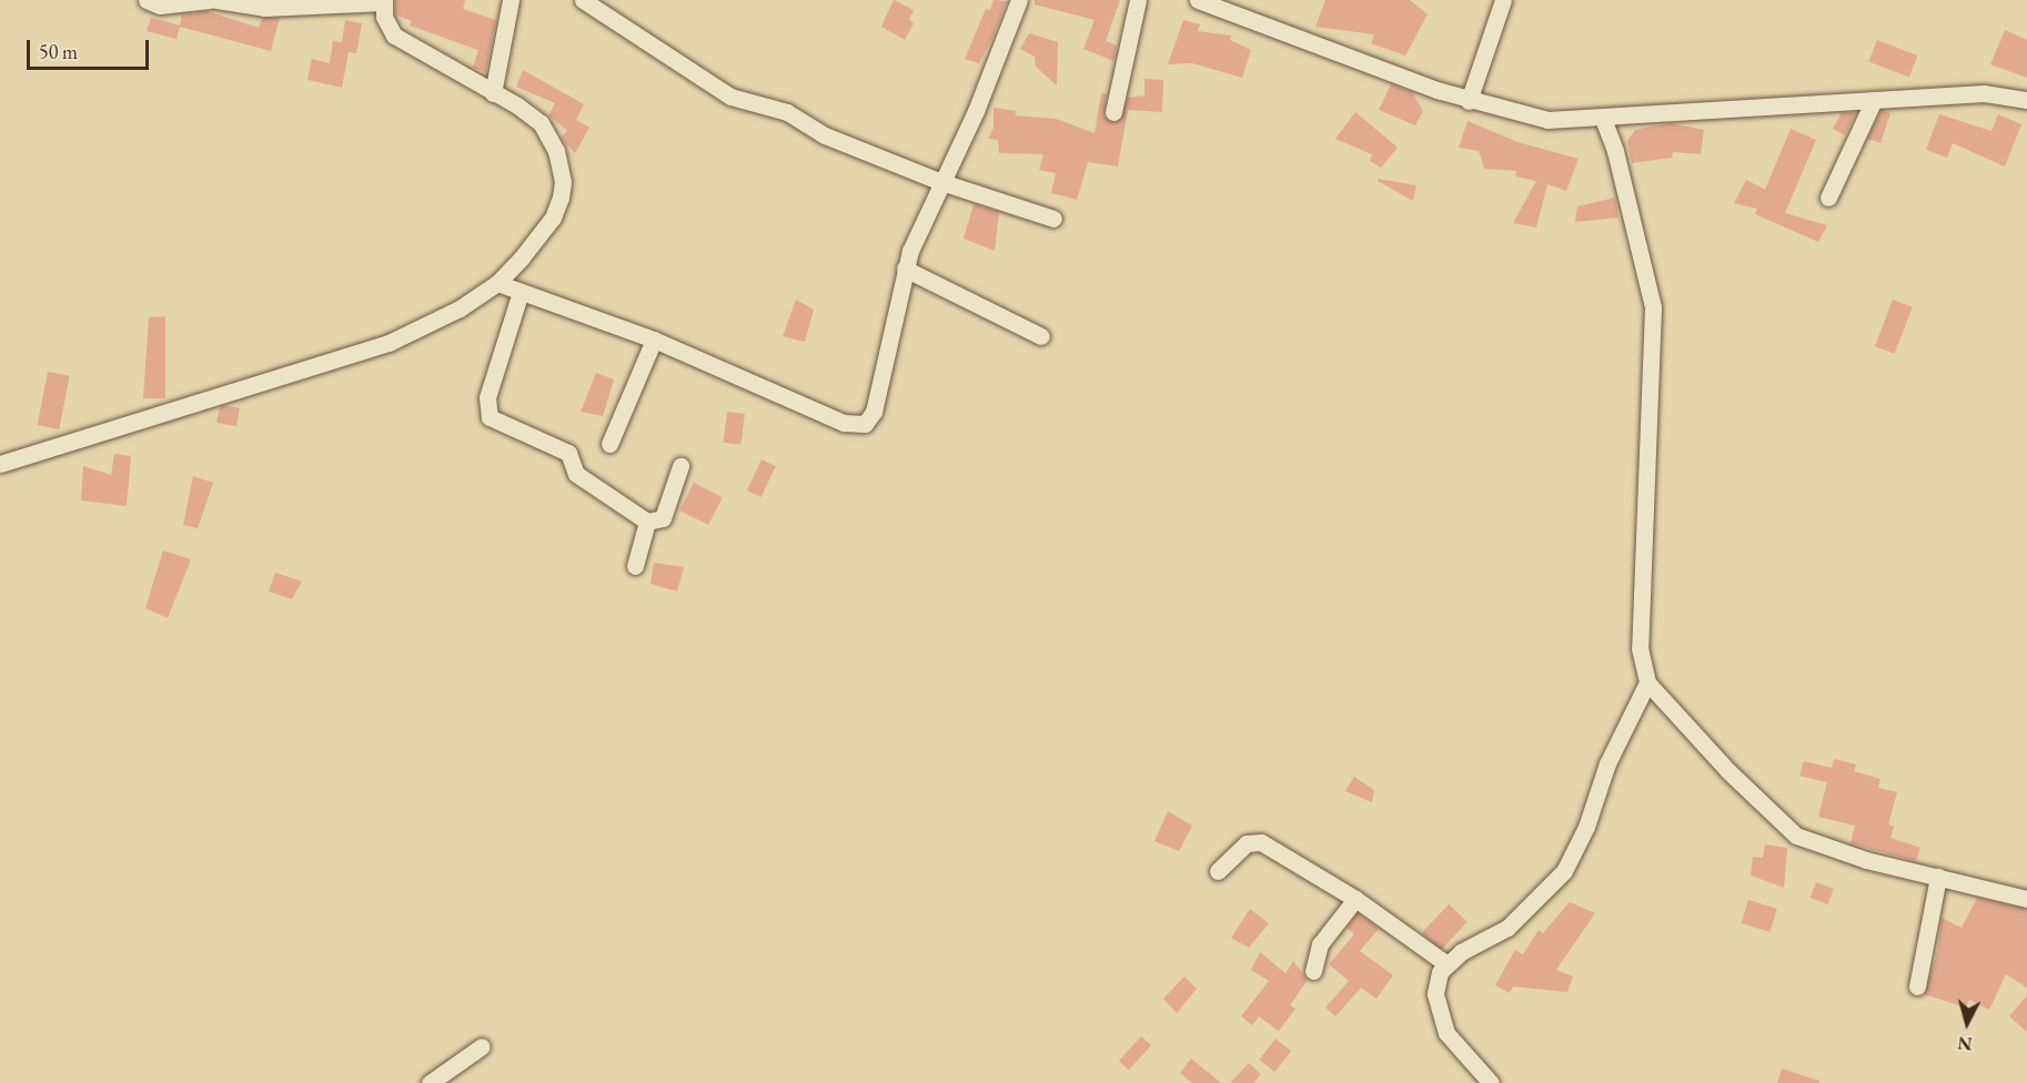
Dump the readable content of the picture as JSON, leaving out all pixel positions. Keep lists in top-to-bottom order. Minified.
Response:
{"scale_bar":"50 m","north":"bottom"}
